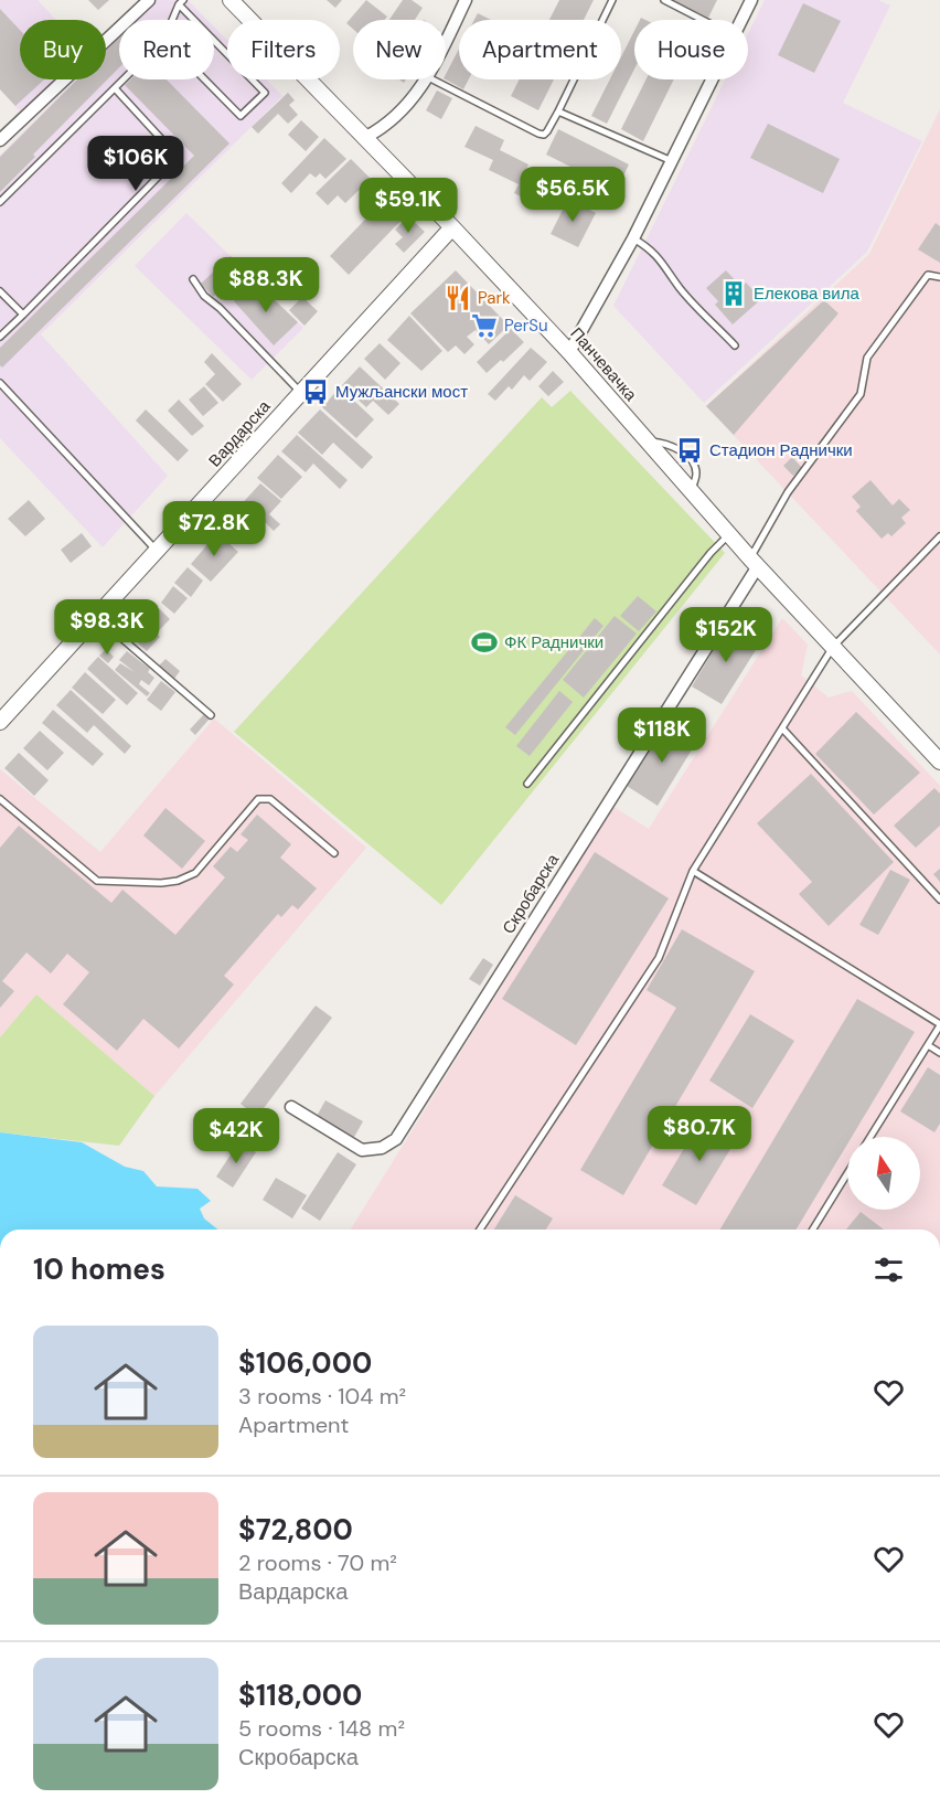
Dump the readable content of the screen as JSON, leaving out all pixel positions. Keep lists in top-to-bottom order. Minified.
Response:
{"streets":{"street":["Панчевачка","Вардарска","Скробарска"]},"crossings":[["Панчевачка","Вардарска"],["Панчевачка","Скробарска"]],"places":{"building":["Елекова вила"],"restaurant":["Park"],"supermarket":["PerSu"],"bus stop":["Мужљански мост","Стадион Раднички"],"sports":["ФК Раднички"]},"north":"top","page":{"chip":["Buy","Rent","Filters","New","Apartment","House"],"price":["$106K","$56.5K","$59.1K","$88.3K","$72.8K","$98.3K","$152K","$118K","$80.7K","$42K"],"heading":"10 homes","list":[{"name":"$106,000","note":"3 rooms · 104 m² · Apartment"},{"name":"$72,800","note":"2 rooms · 70 m² · Вардарска"},{"name":"$118,000","note":"5 rooms · 148 m² · Скробарска"}]}}
